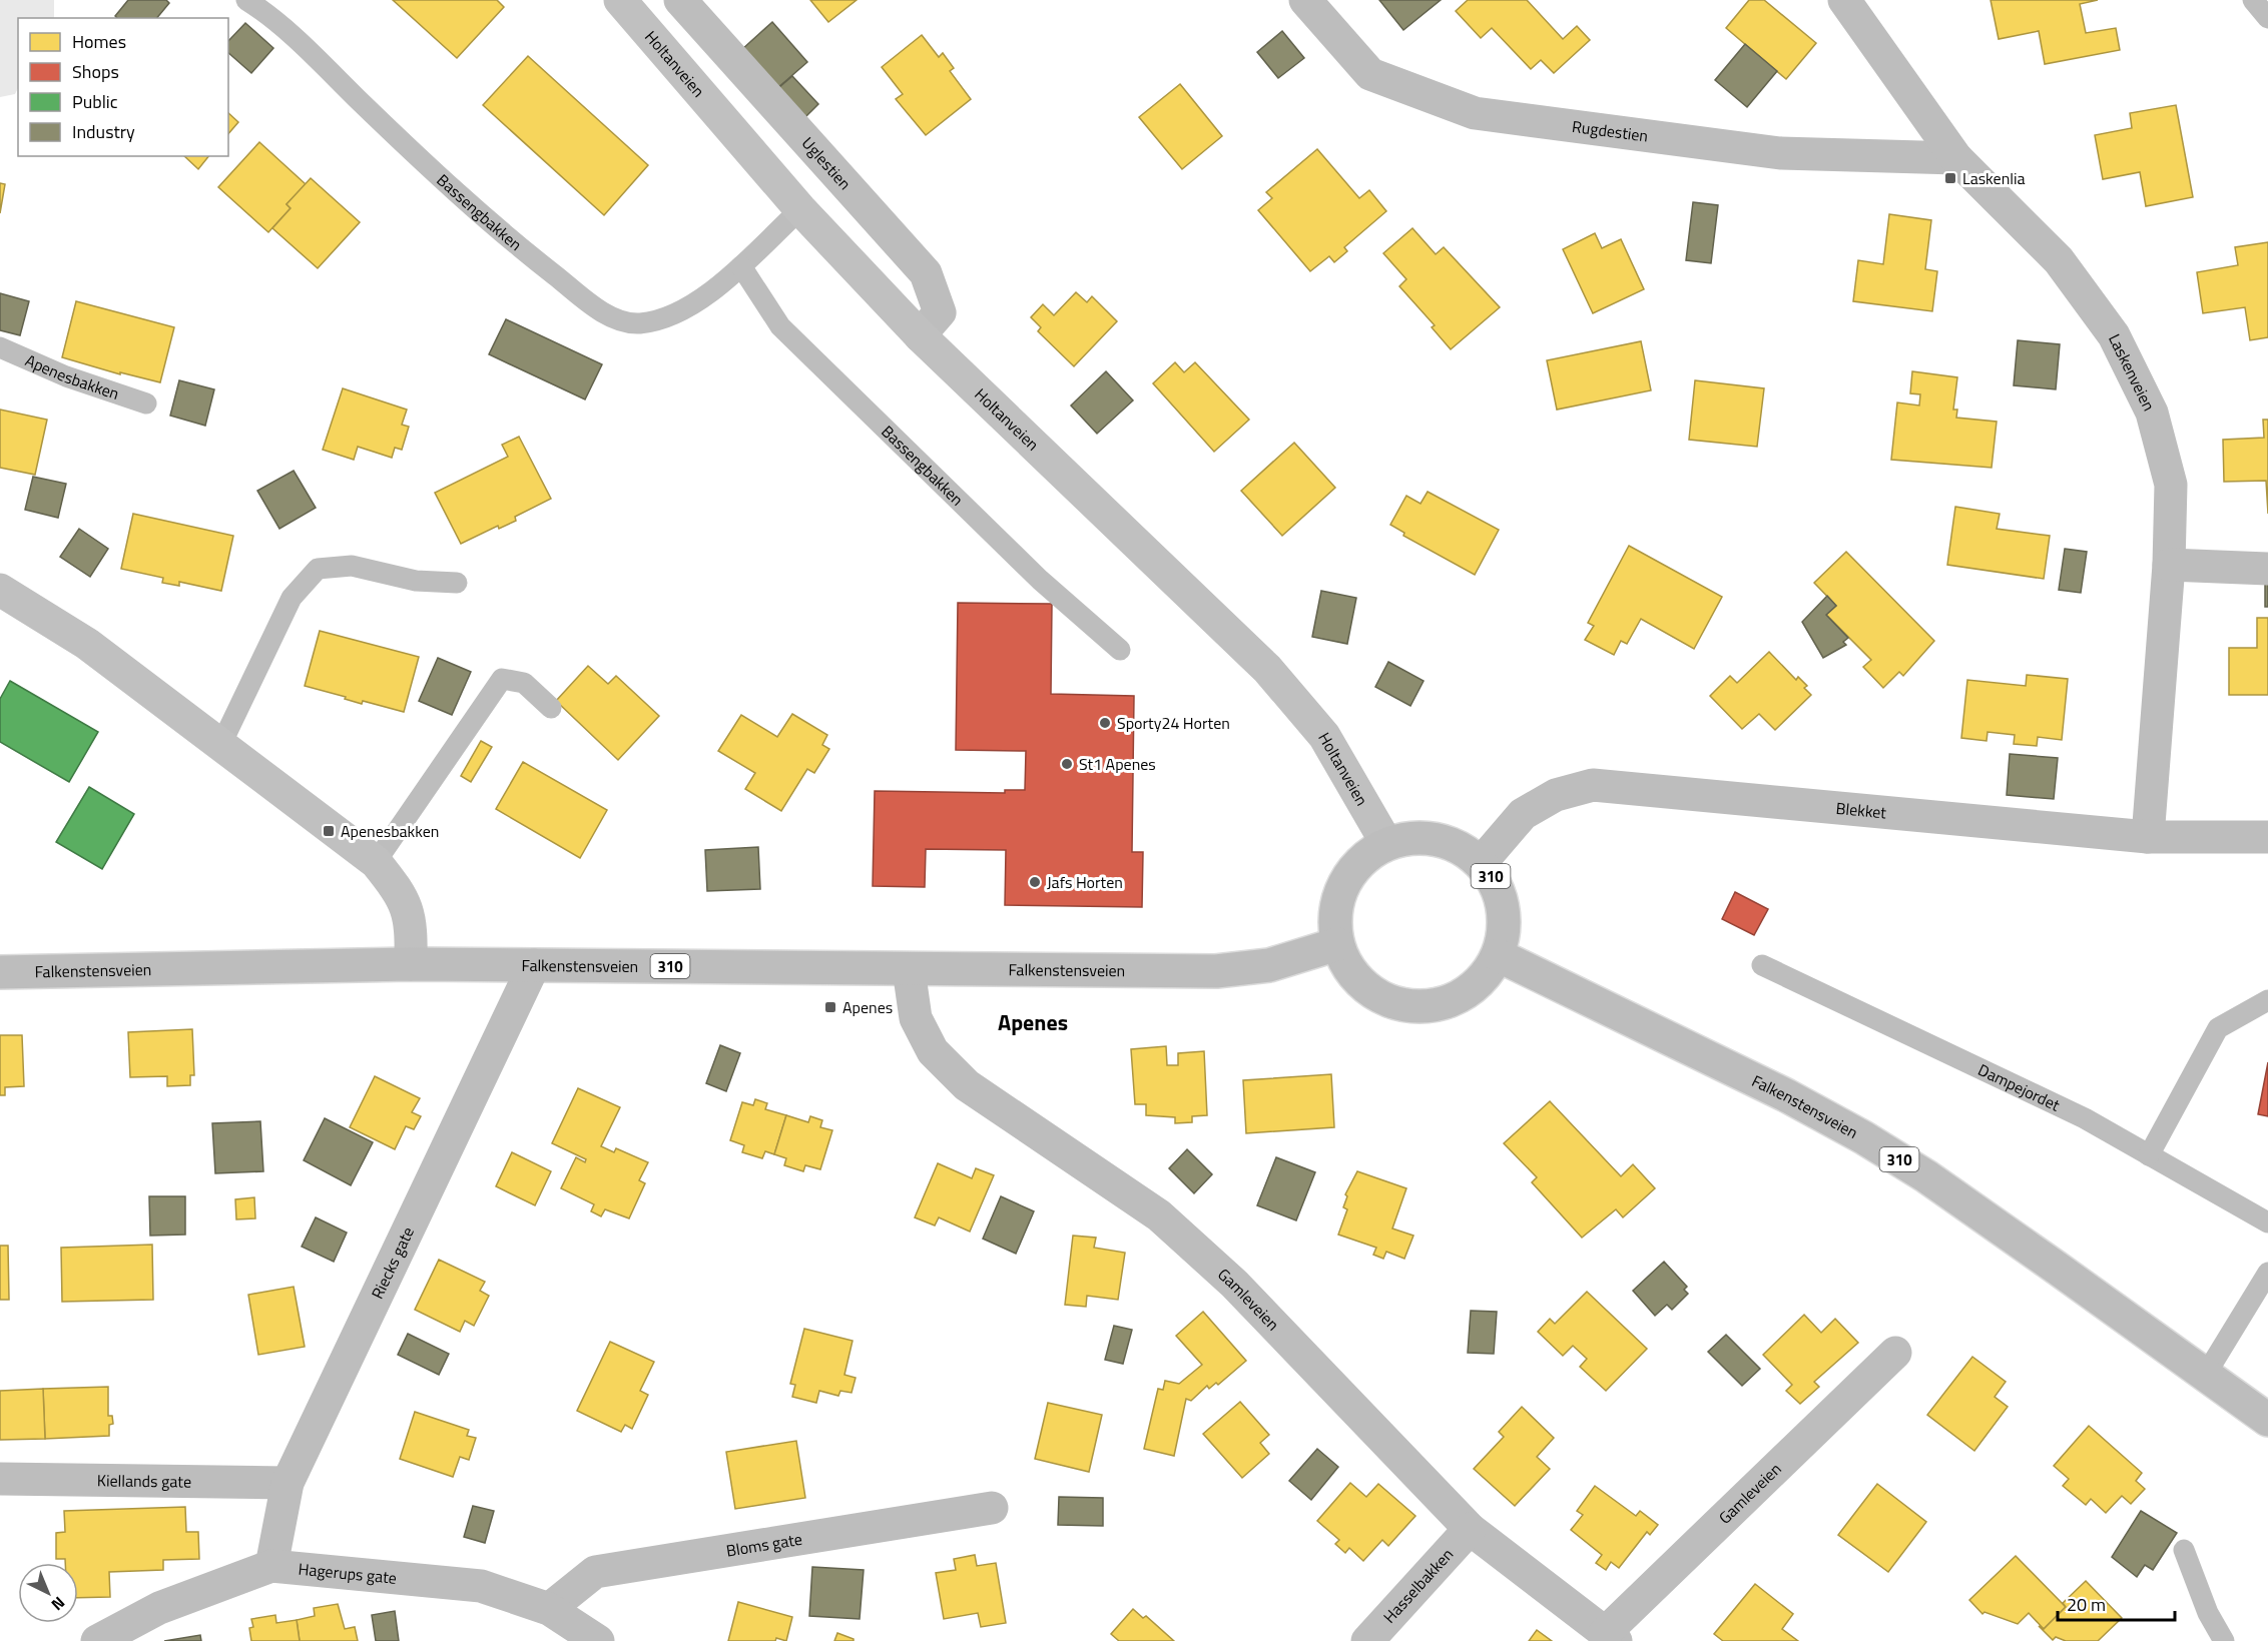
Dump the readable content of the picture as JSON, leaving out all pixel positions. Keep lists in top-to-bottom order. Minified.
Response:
{"streets":{"main road":["Holtanveien"],"street":["Rugdestien","Uglestien","Laskenveien","Blekket","310","Falkenstensveien","Riecks gate","Gamleveien","Kiellands gate","Bloms gate","Hagerups gate","Hasselbakken"],"lane":["Bassengbakken","Apenesbakken","Dampejordet"]},"crossings":[["Holtanveien","Uglestien"],["Holtanveien","Bassengbakken"],["Holtanveien","Blekket"],["Holtanveien","310"],["Holtanveien","Falkenstensveien"],["Rugdestien","Laskenveien"],["Laskenveien","Blekket"],["Blekket","310"],["Blekket","Falkenstensveien"],["310","Falkenstensveien"],["Falkenstensveien","Riecks gate"],["Falkenstensveien","Gamleveien"],["Riecks gate","Kiellands gate"],["Riecks gate","Hagerups gate"],["Gamleveien","Hasselbakken"],["Bloms gate","Hagerups gate"]],"districts":["Apenes"],"places":{"transit":["Laskenlia","Apenesbakken","Apenes"],"other":["Sporty24 Horten","St1 Apenes","Jafs Horten"]},"legend":["Homes","Shops","Public","Industry"],"scale_bar":"20 m","north":"bottom right"}
